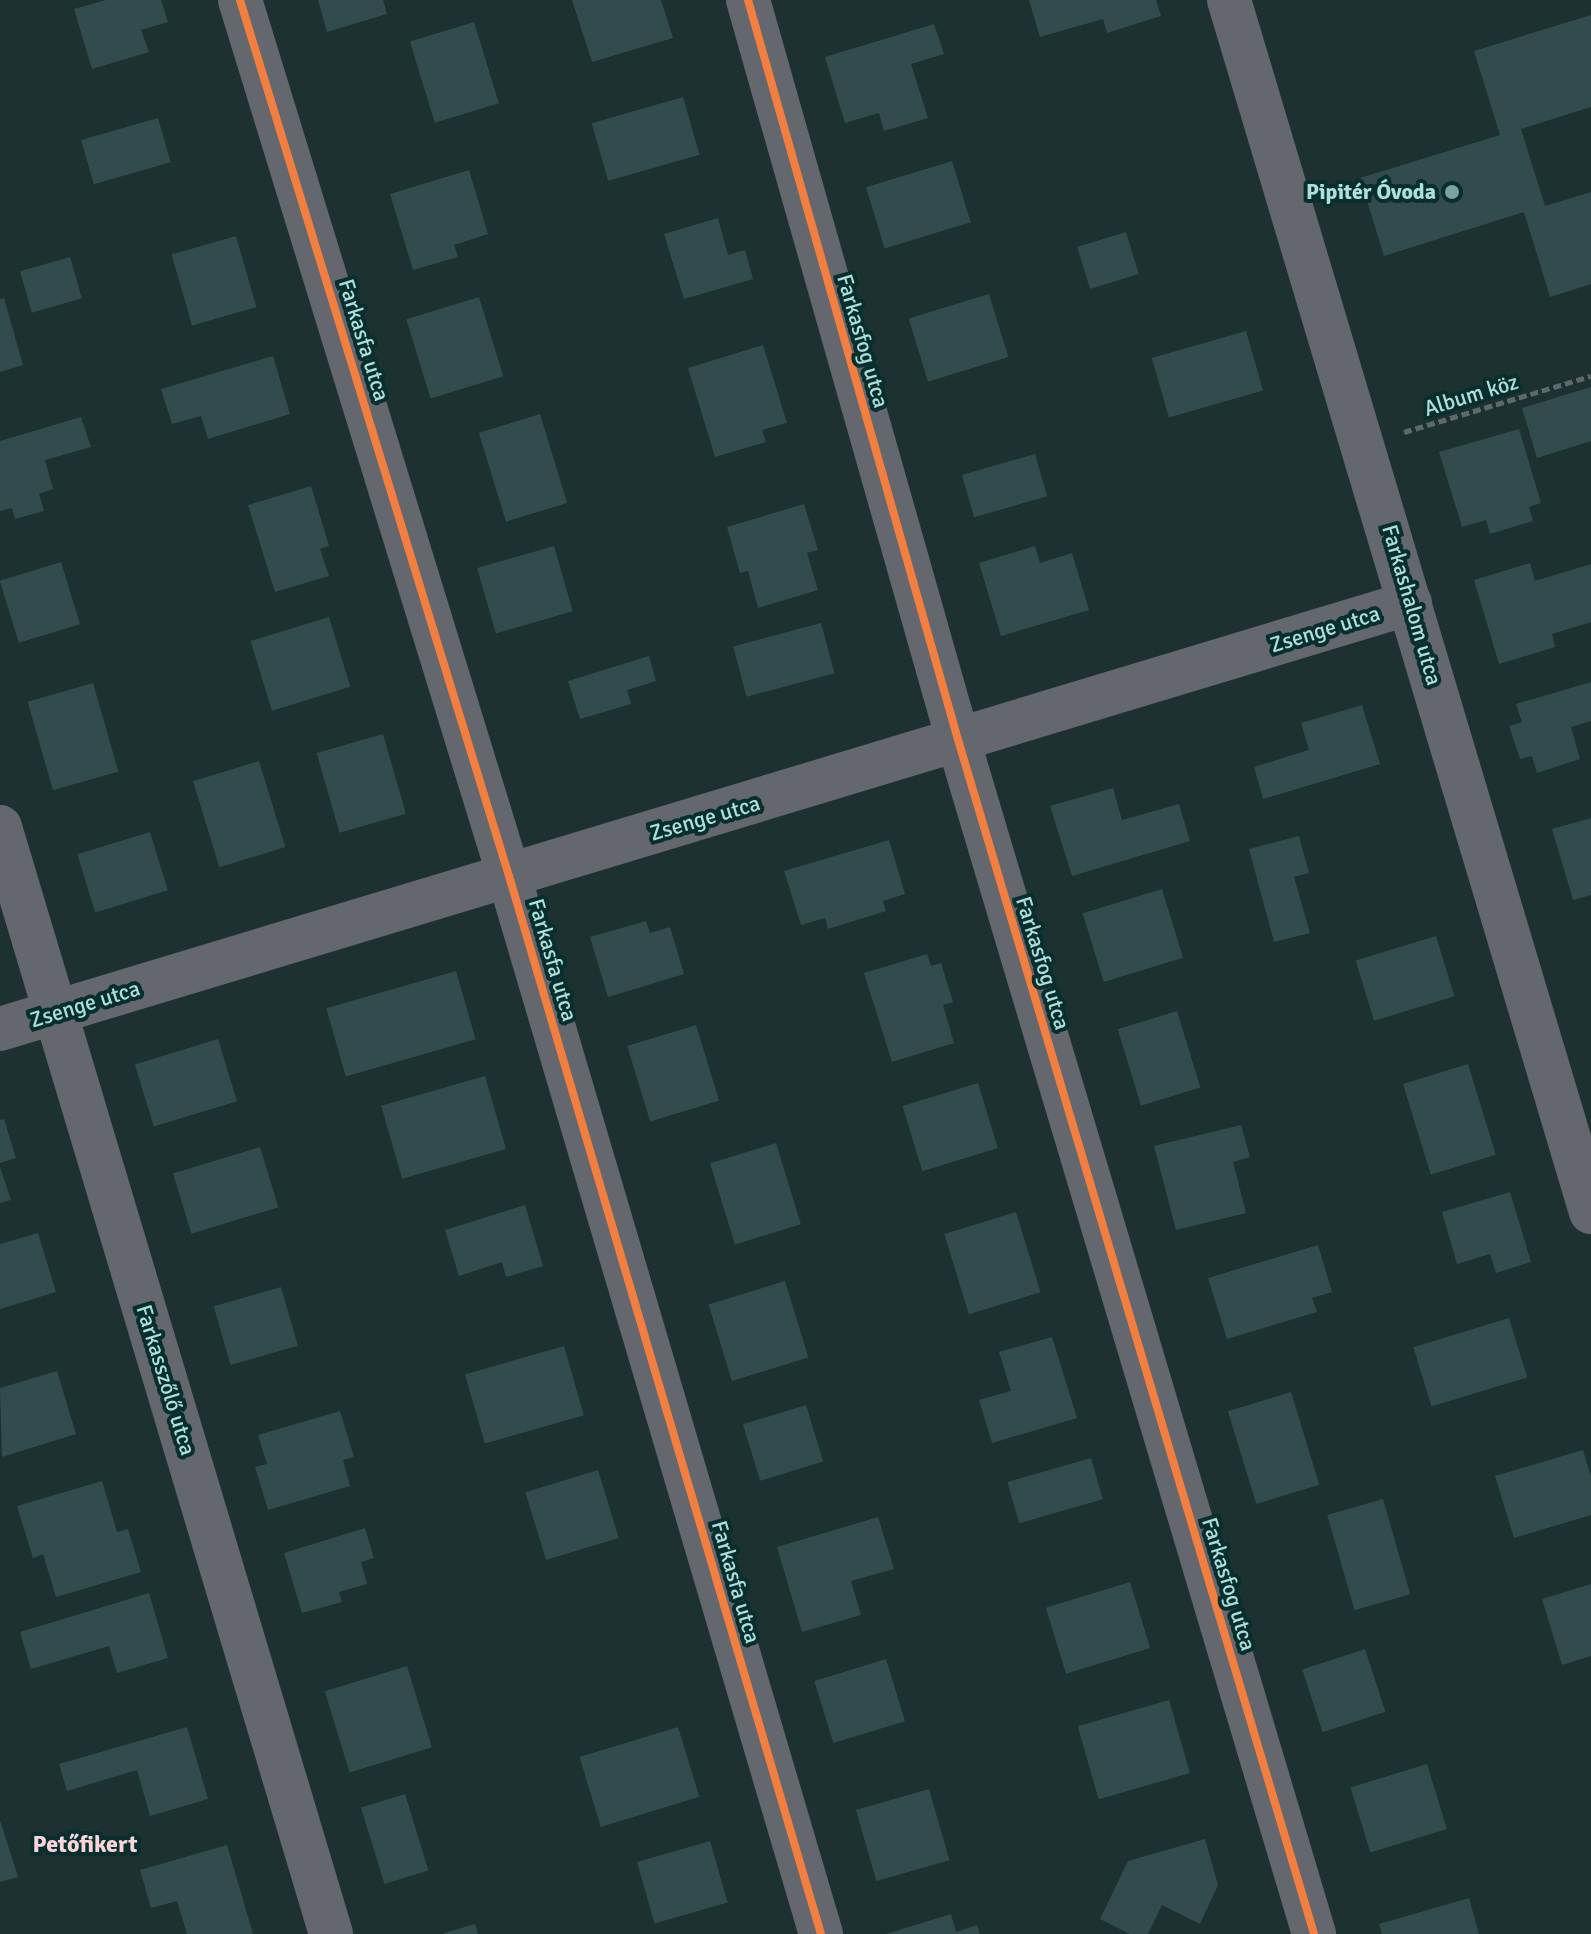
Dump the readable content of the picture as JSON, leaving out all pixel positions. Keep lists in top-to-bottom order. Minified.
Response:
{"streets":{"street":["Farkasfa utca","Farkasfog utca","Farkashalom utca","Zsenge utca","Farkasszőlő utca"],"path":["Album köz"]},"crossings":[["Farkasfa utca","Zsenge utca"],["Farkasfog utca","Zsenge utca"],["Album köz","Farkashalom utca"],["Farkashalom utca","Zsenge utca"],["Zsenge utca","Farkasszőlő utca"]],"districts":["Petőfikert"],"places":["Pipitér Óvoda"]}
